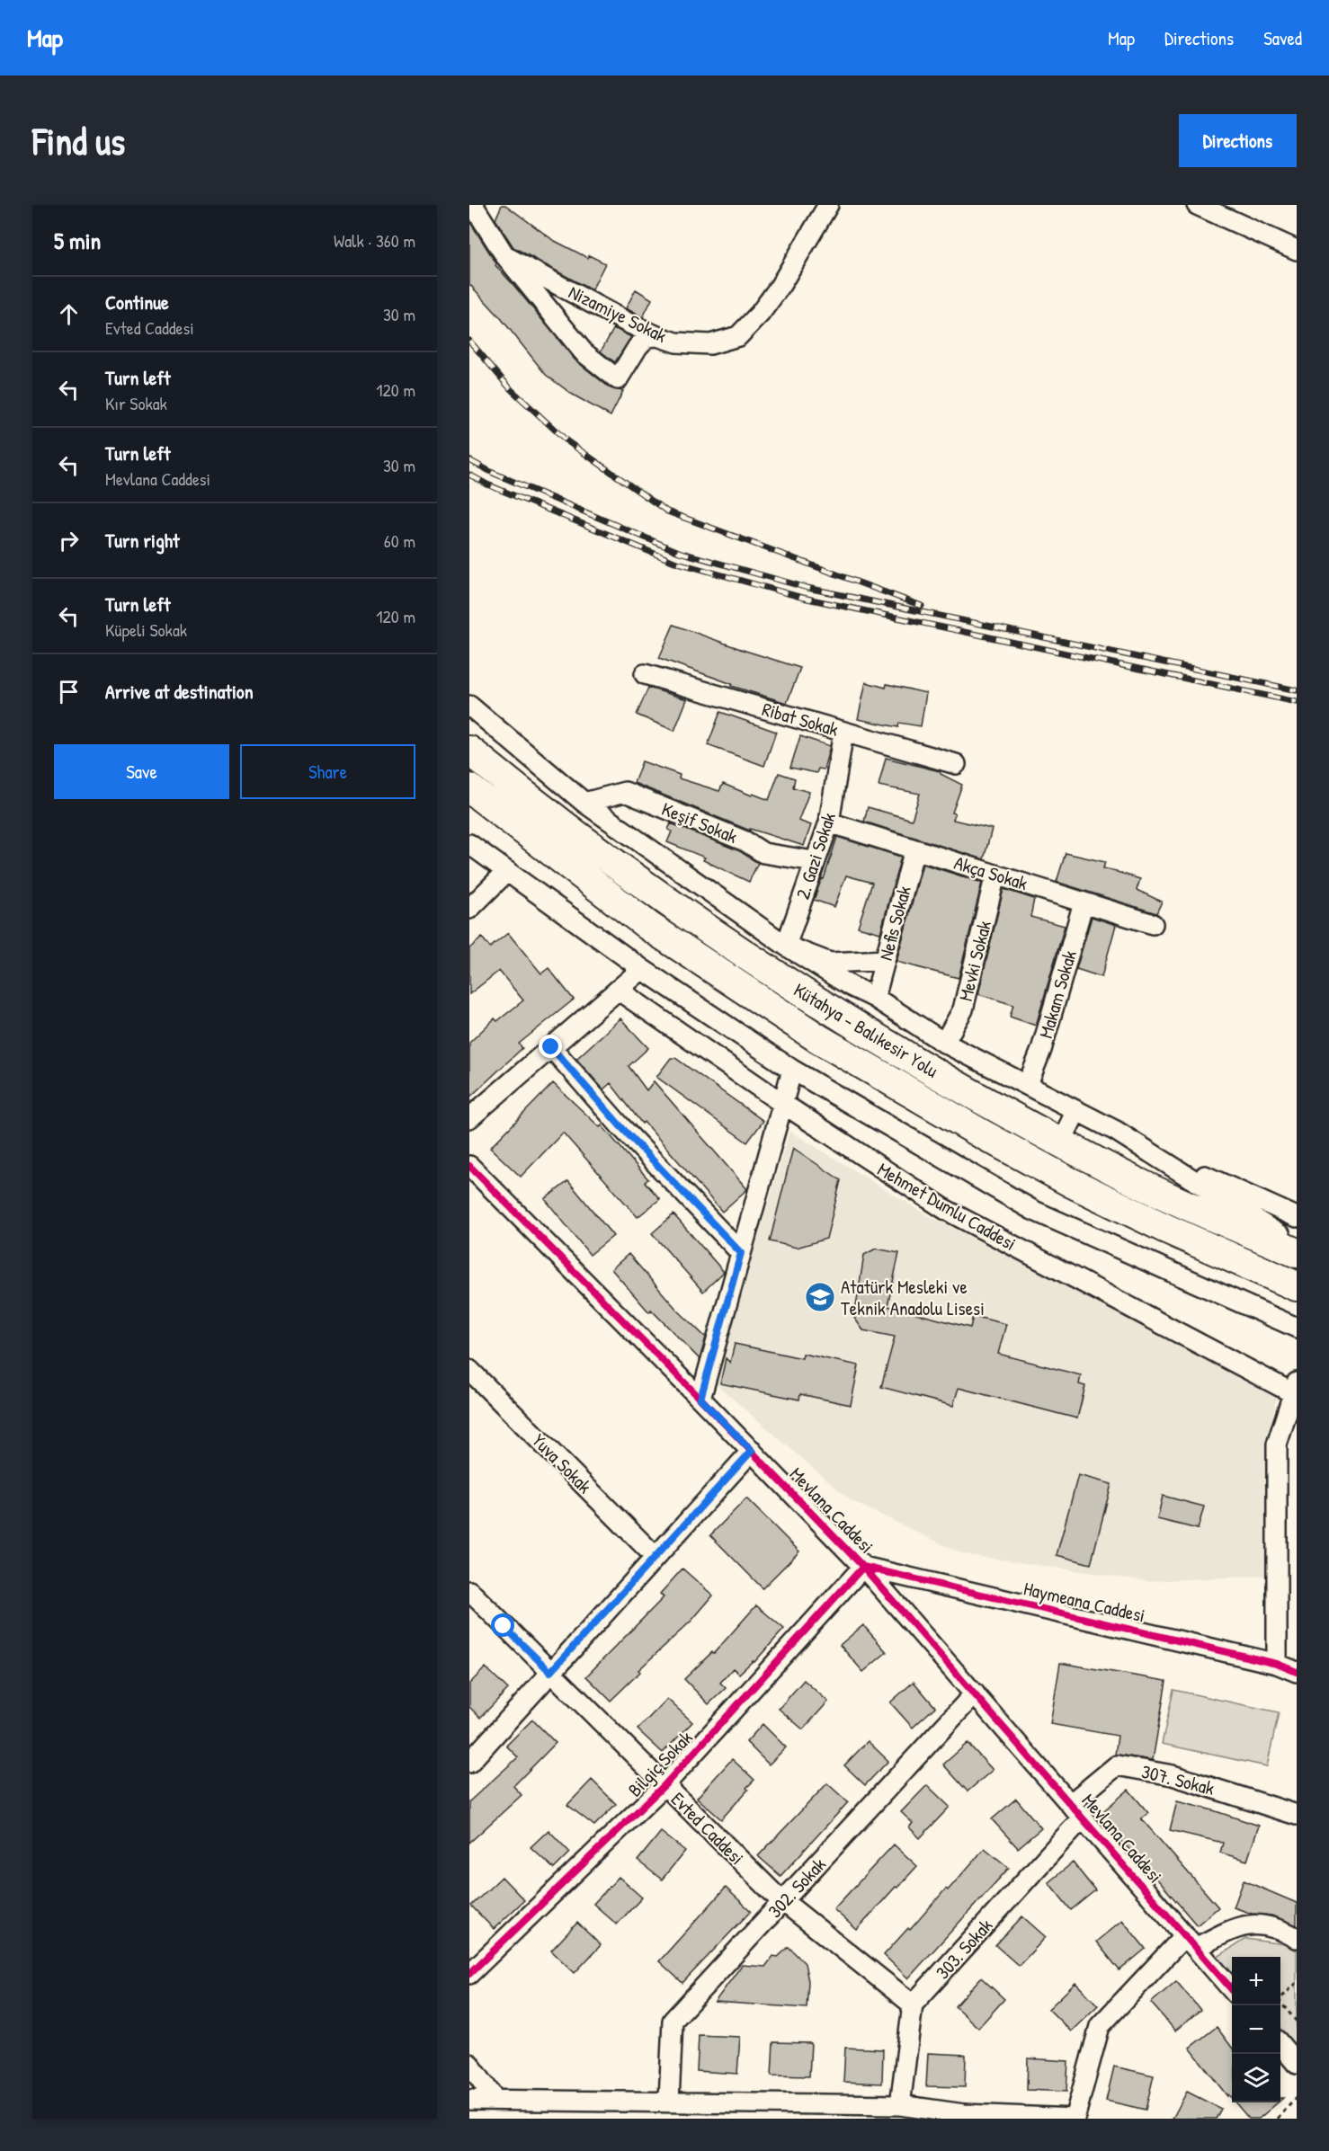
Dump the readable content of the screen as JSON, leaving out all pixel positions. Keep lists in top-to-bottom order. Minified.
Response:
{"streets":{"highway":["Kütahya - Balıkesir Yolu"],"street":["Nizamiye Sokak","Ribat Sokak","Keşif Sokak","2. Gazi Sokak","Akça Sokak","Nefis Sokak","Mevki Sokak","Makam Sokak","Mehmet Dumlu Caddesi","Yuva Sokak","Mevlana Caddesi","Haymeana Caddesi","Bilgiç Sokak","307. Sokak","Evted Caddesi","302. Sokak","303. Sokak"]},"crossings":[["Ribat Sokak","2. Gazi Sokak"],["Keşif Sokak","2. Gazi Sokak"],["2. Gazi Sokak","Akça Sokak"],["Akça Sokak","Nefis Sokak"],["Akça Sokak","Mevki Sokak"],["Akça Sokak","Makam Sokak"],["Mevlana Caddesi","Haymeana Caddesi"],["Mevlana Caddesi","Bilgiç Sokak"],["Mevlana Caddesi","307. Sokak"],["Mevlana Caddesi","302. Sokak"],["Mevlana Caddesi","303. Sokak"],["Haymeana Caddesi","Bilgiç Sokak"],["Bilgiç Sokak","Evted Caddesi"],["307. Sokak","303. Sokak"],["Evted Caddesi","302. Sokak"],["Evted Caddesi","303. Sokak"]],"places":{"school or university":["Atatürk Mesleki ve Teknik Anadolu Lisesi"]},"page":{"header":"Map","nav":["Map","Directions","Saved"],"buttons":["Directions",["Save","Share"]],"title":"Find us","heading":["5 min","Walk · 360 m"],"list":[["Continue","Evted Caddesi","30 m"],["Turn left","Kır Sokak","120 m"],["Turn left","Mevlana Caddesi","30 m"],["Turn right","60 m"],["Turn left","Küpeli Sokak","120 m"],"Arrive at destination"],"map_buttons":["+","−"]}}
